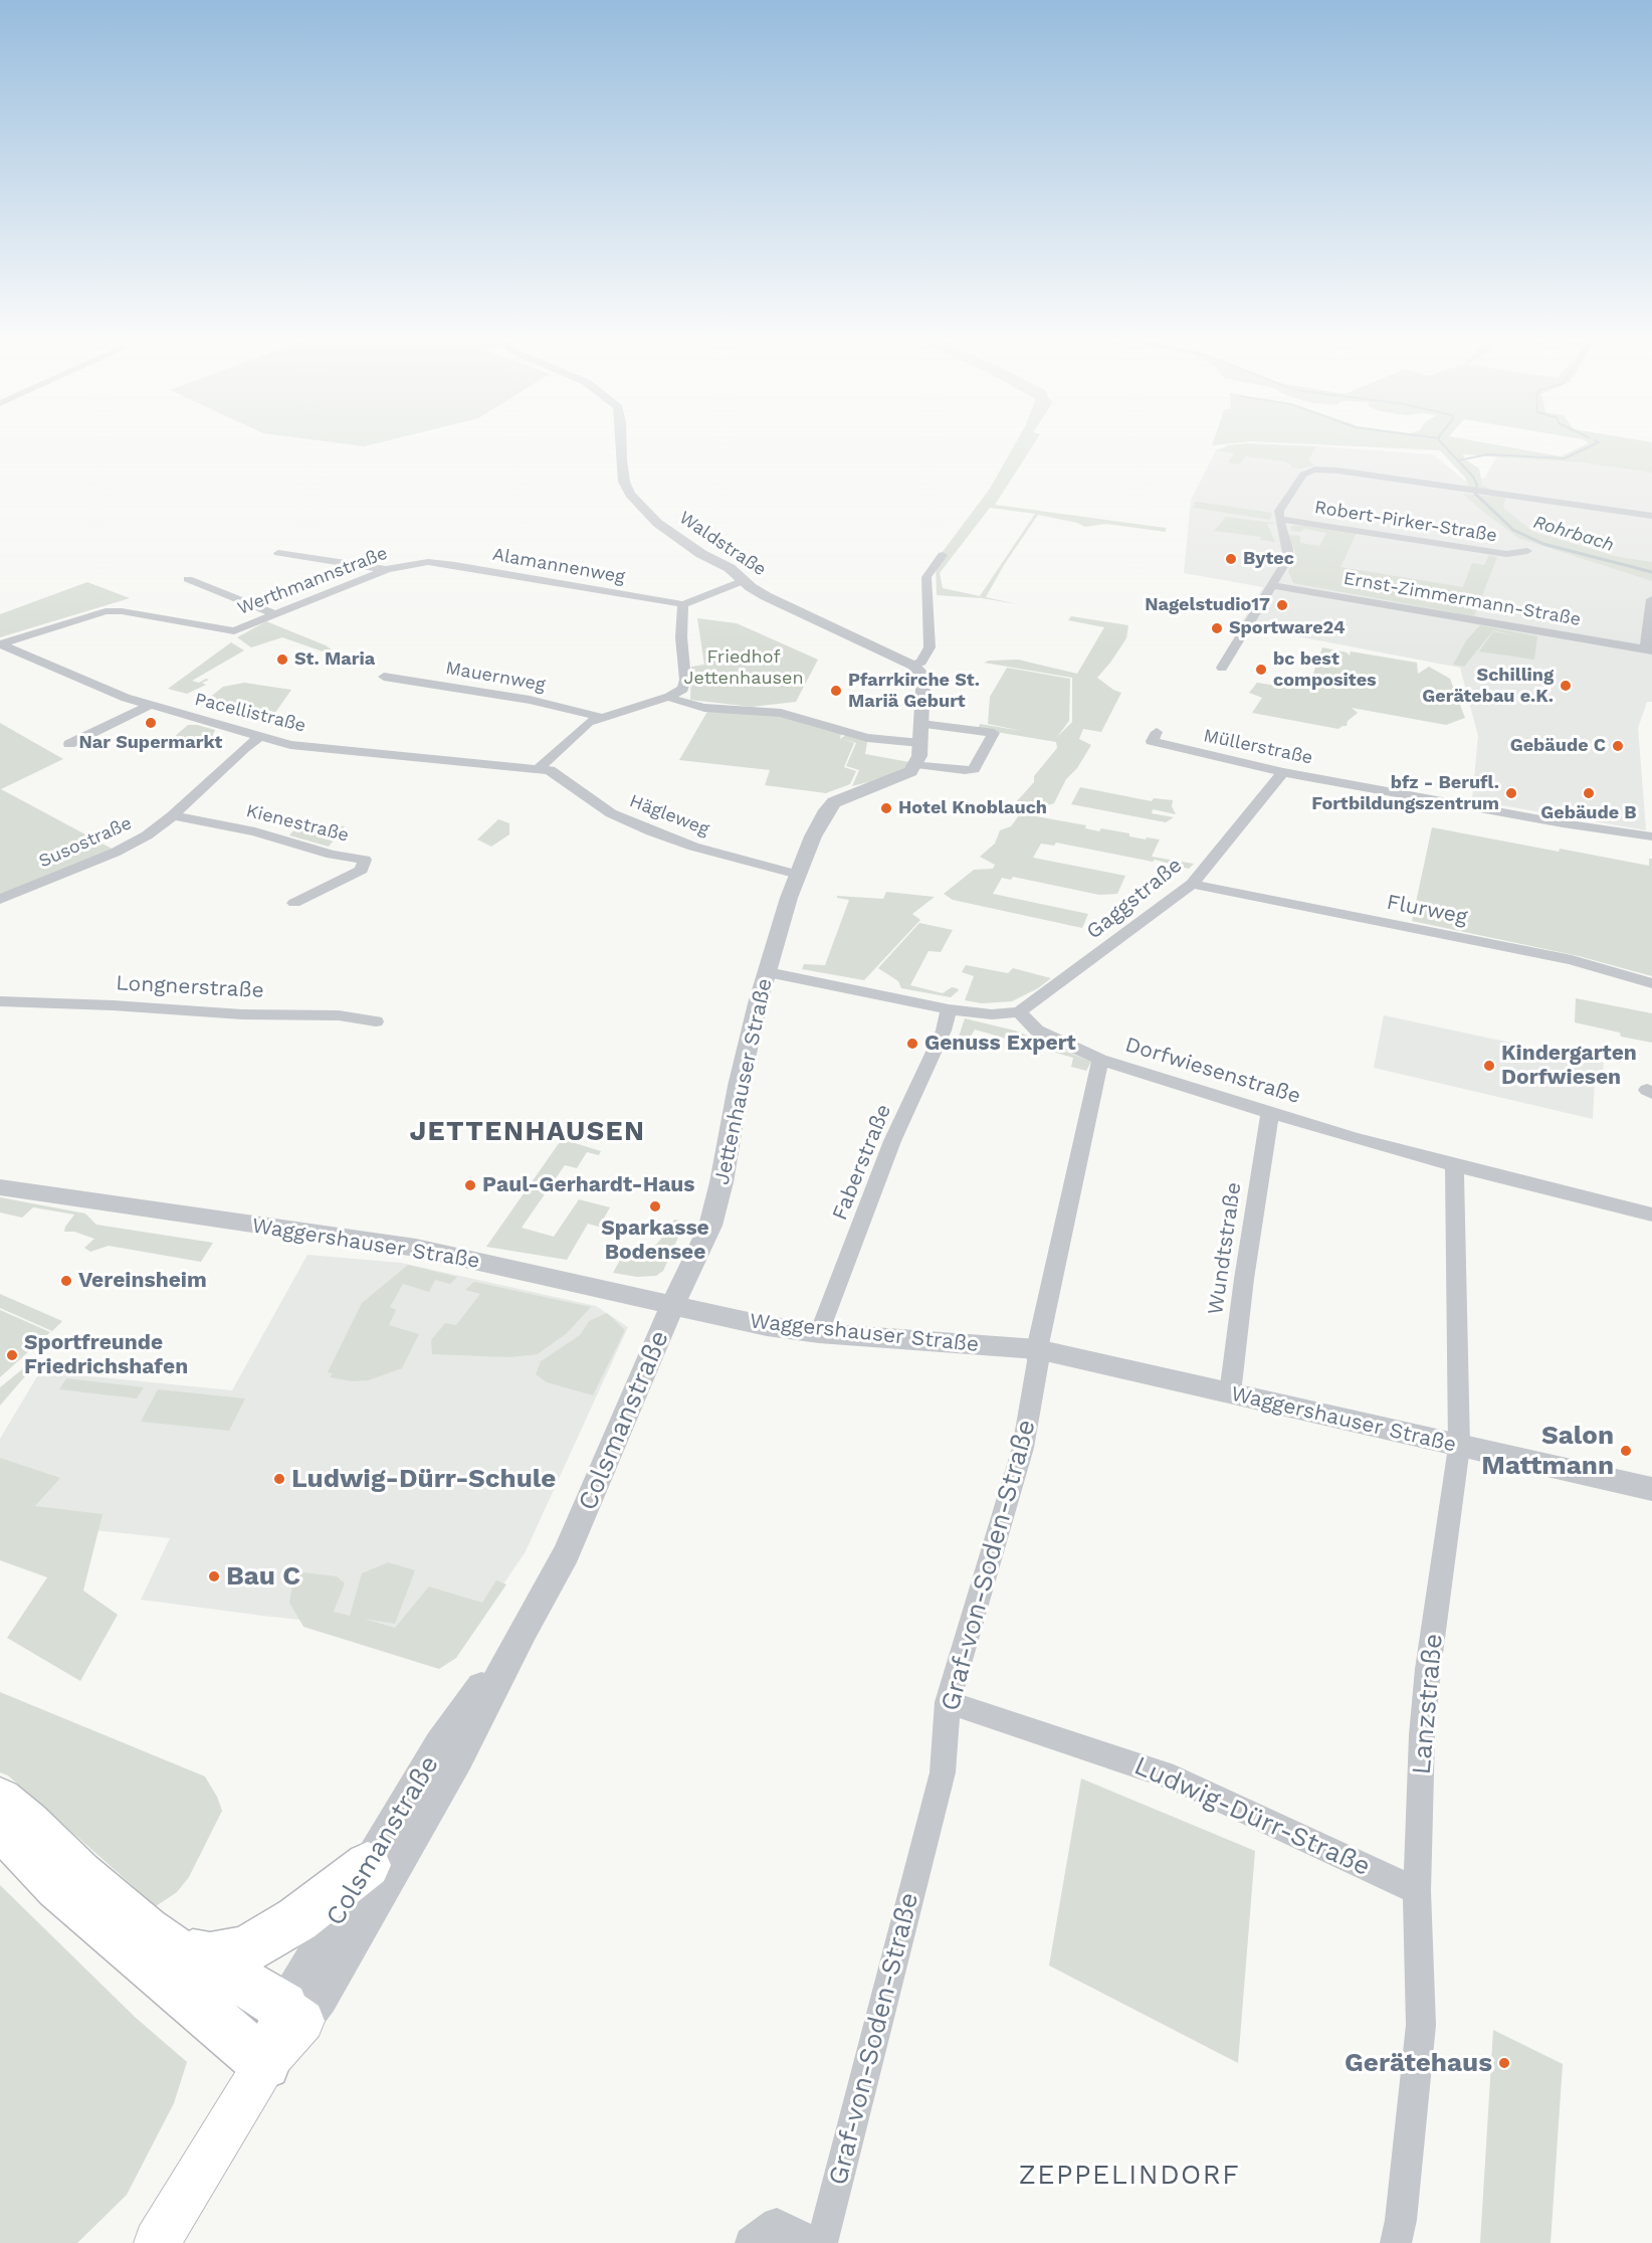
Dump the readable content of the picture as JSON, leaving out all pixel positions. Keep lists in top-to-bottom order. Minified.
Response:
{"streets":{"main road":["Colsmanstraße"],"street":["Robert-Pirker-Straße","Waldstraße","Alamannenweg","Werthmannstraße","Ernst-Zimmermann-Straße","Mauernweg","Pacellistraße","Müllerstraße","Hägleweg","Kienestraße","Susostraße","Gaggstraße","Flurweg","Longnerstraße","Dorfwiesenstraße","Jettenhauser Straße","Faberstraße","Waggershauser Straße","Wundtstraße","Graf-von-Soden-Straße","Lanzstraße","Ludwig-Dürr-Straße"]},"crossings":[["Alamannenweg","Werthmannstraße"],["Werthmannstraße","Pacellistraße"],["Pacellistraße","Hägleweg"],["Pacellistraße","Susostraße"],["Müllerstraße","Gaggstraße"],["Hägleweg","Jettenhauser Straße"],["Kienestraße","Susostraße"],["Gaggstraße","Flurweg"],["Gaggstraße","Dorfwiesenstraße"],["Dorfwiesenstraße","Wundtstraße"],["Dorfwiesenstraße","Graf-von-Soden-Straße"],["Dorfwiesenstraße","Lanzstraße"],["Jettenhauser Straße","Waggershauser Straße"],["Jettenhauser Straße","Colsmanstraße"],["Faberstraße","Waggershauser Straße"],["Waggershauser Straße","Wundtstraße"],["Waggershauser Straße","Colsmanstraße"],["Waggershauser Straße","Graf-von-Soden-Straße"],["Waggershauser Straße","Lanzstraße"],["Graf-von-Soden-Straße","Ludwig-Dürr-Straße"],["Lanzstraße","Ludwig-Dürr-Straße"]],"districts":["JETTENHAUSEN","ZEPPELINDORF"],"water":["Rohrbach"],"parks":["Friedhof Jettenhausen"],"places":["Bytec","Nagelstudio17","Sportware24","St. Maria","bc best composites","Schilling Gerätebau e.K.","Pfarrkirche St. Mariä Geburt","Nar Supermarkt","Gebäude C","bfz - Berufl. Fortbildungszentrum","Gebäude B","Hotel Knoblauch","Genuss Expert","Kindergarten Dorfwiesen","Paul-Gerhardt-Haus","Sparkasse Bodensee","Vereinsheim","Sportfreunde Friedrichshafen","Salon Mattmann","Ludwig-Dürr-Schule","Bau C","Gerätehaus"]}
